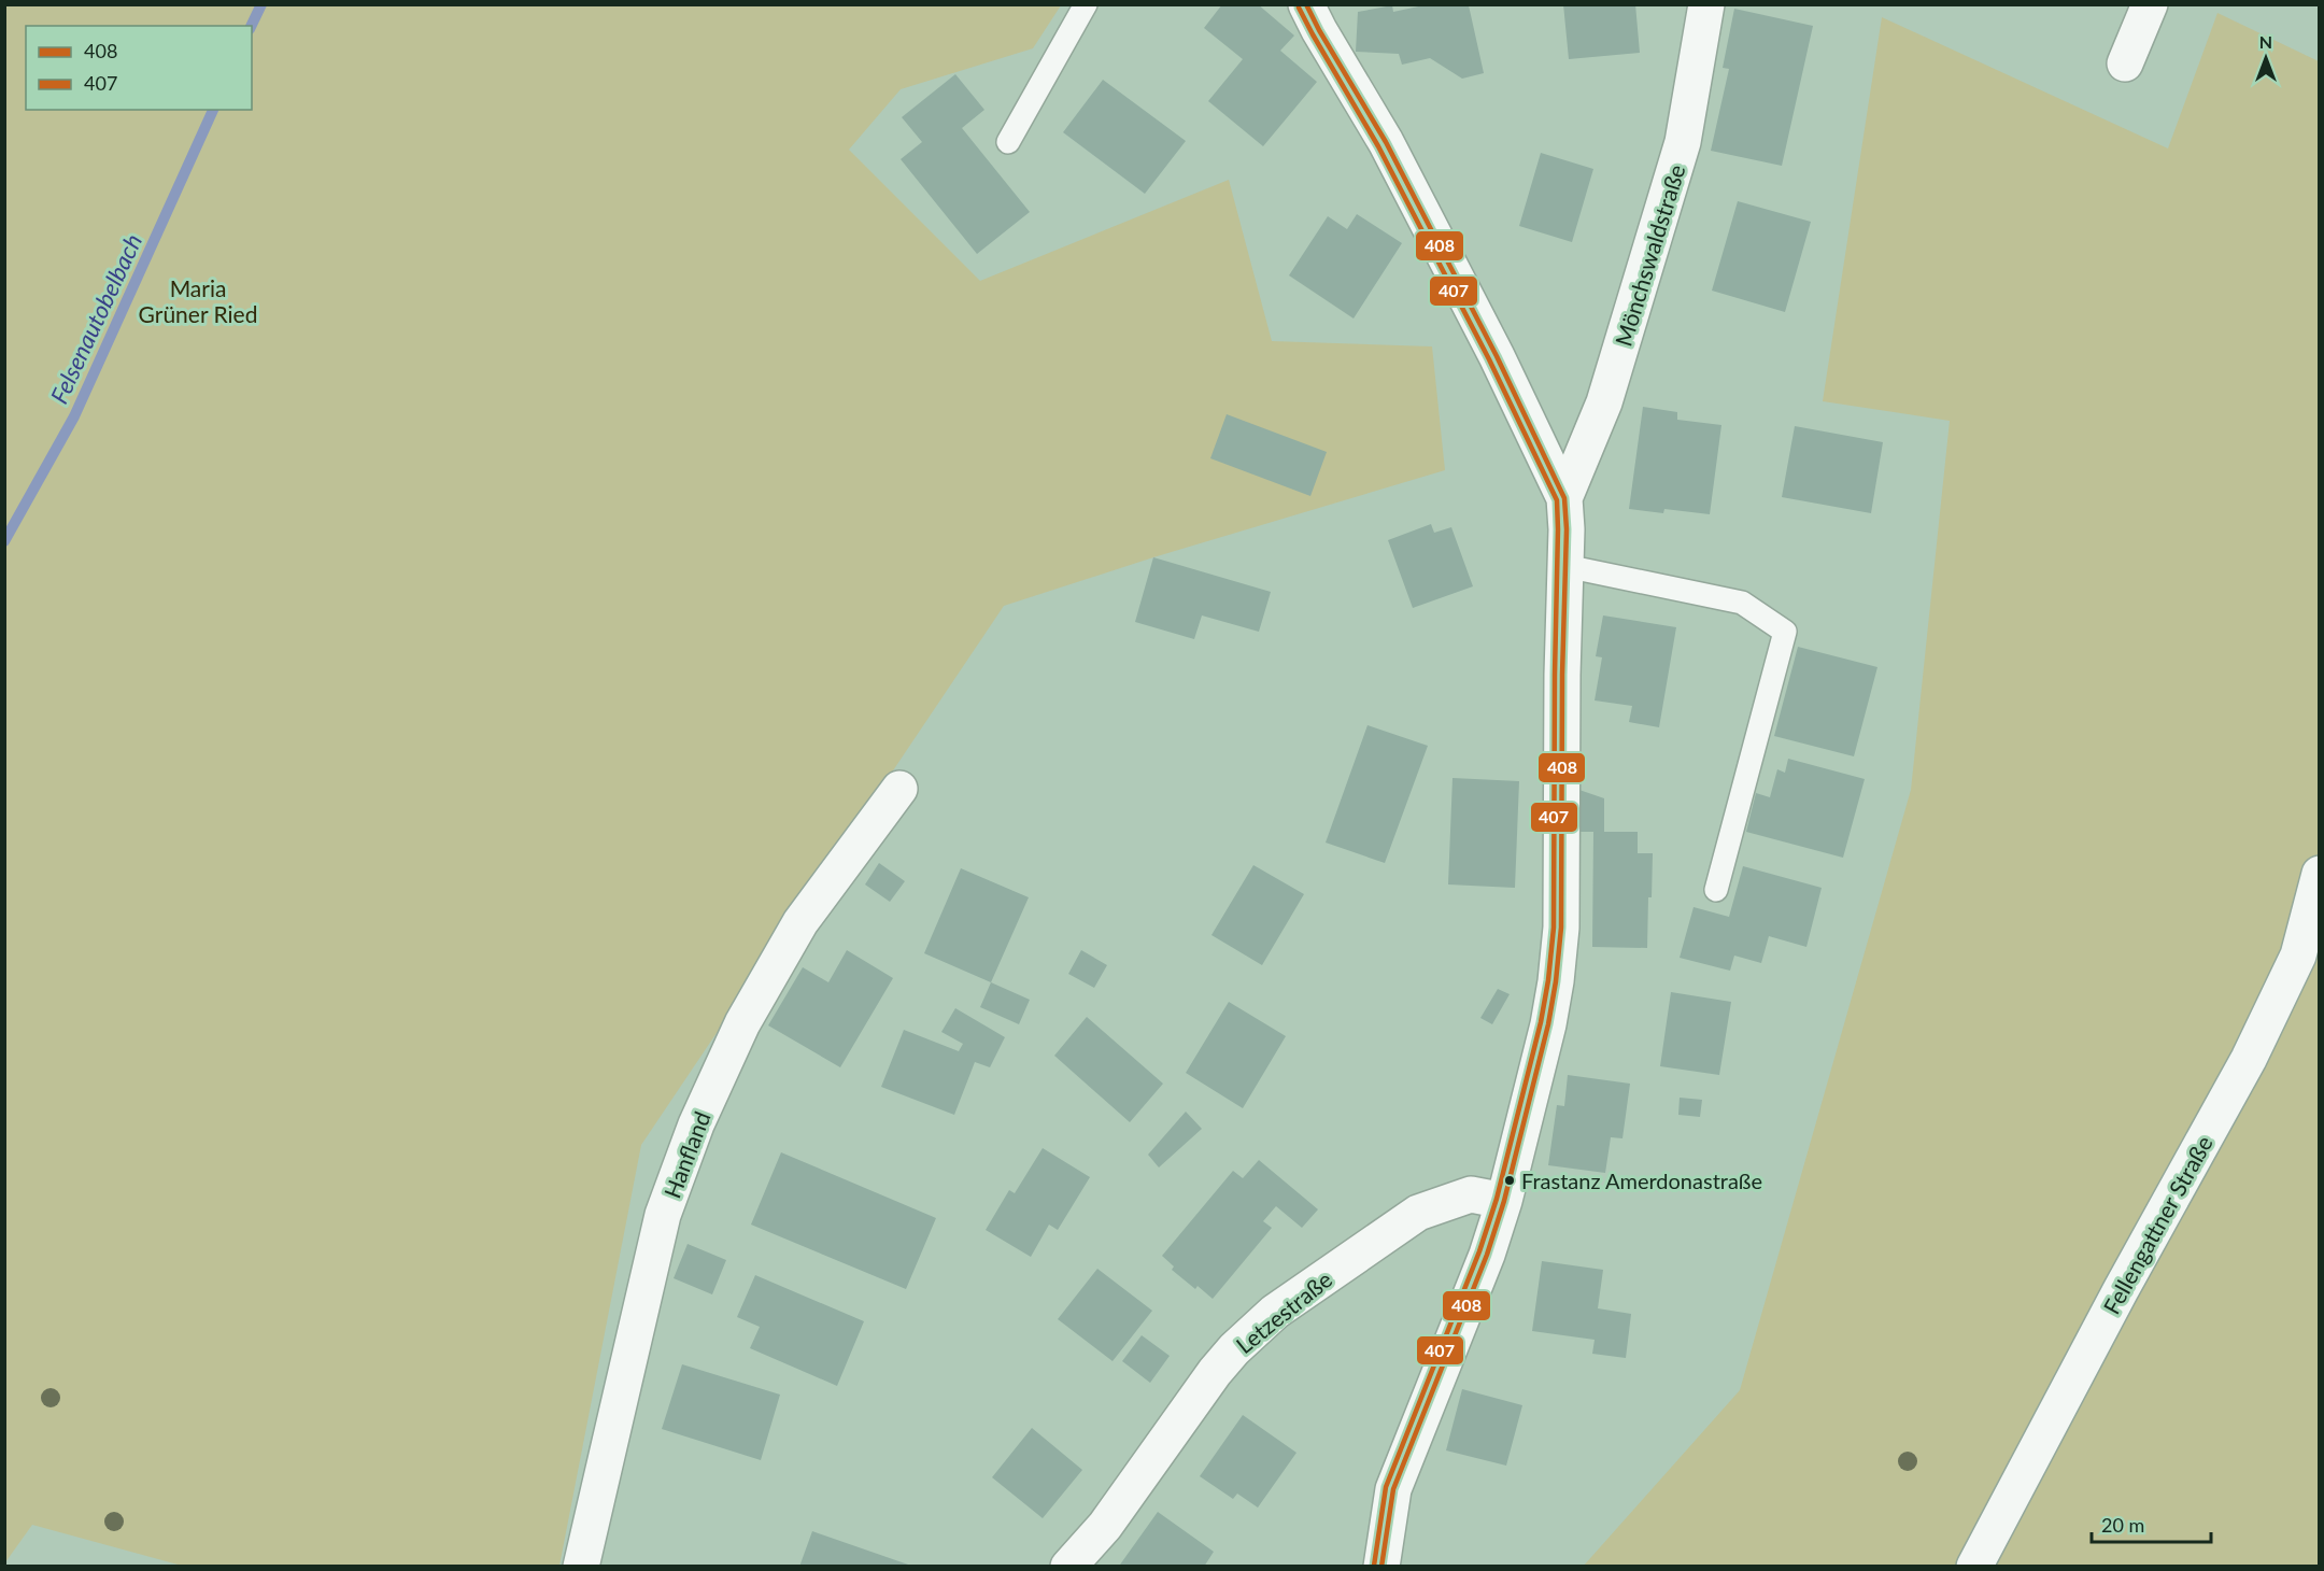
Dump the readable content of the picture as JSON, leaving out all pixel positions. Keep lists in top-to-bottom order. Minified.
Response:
{"streets":{"street":["Mönchswaldstraße","Hanfland","Fellengattner Straße","Letzestraße"]},"water":["Felsenautobelbach"],"parks":["Maria Grüner Ried"],"places":["Frastanz Amerdonastraße"],"lines":["transit line 408","transit line 407"],"legend":["408","407"],"scale_bar":"20 m","north":"top"}
